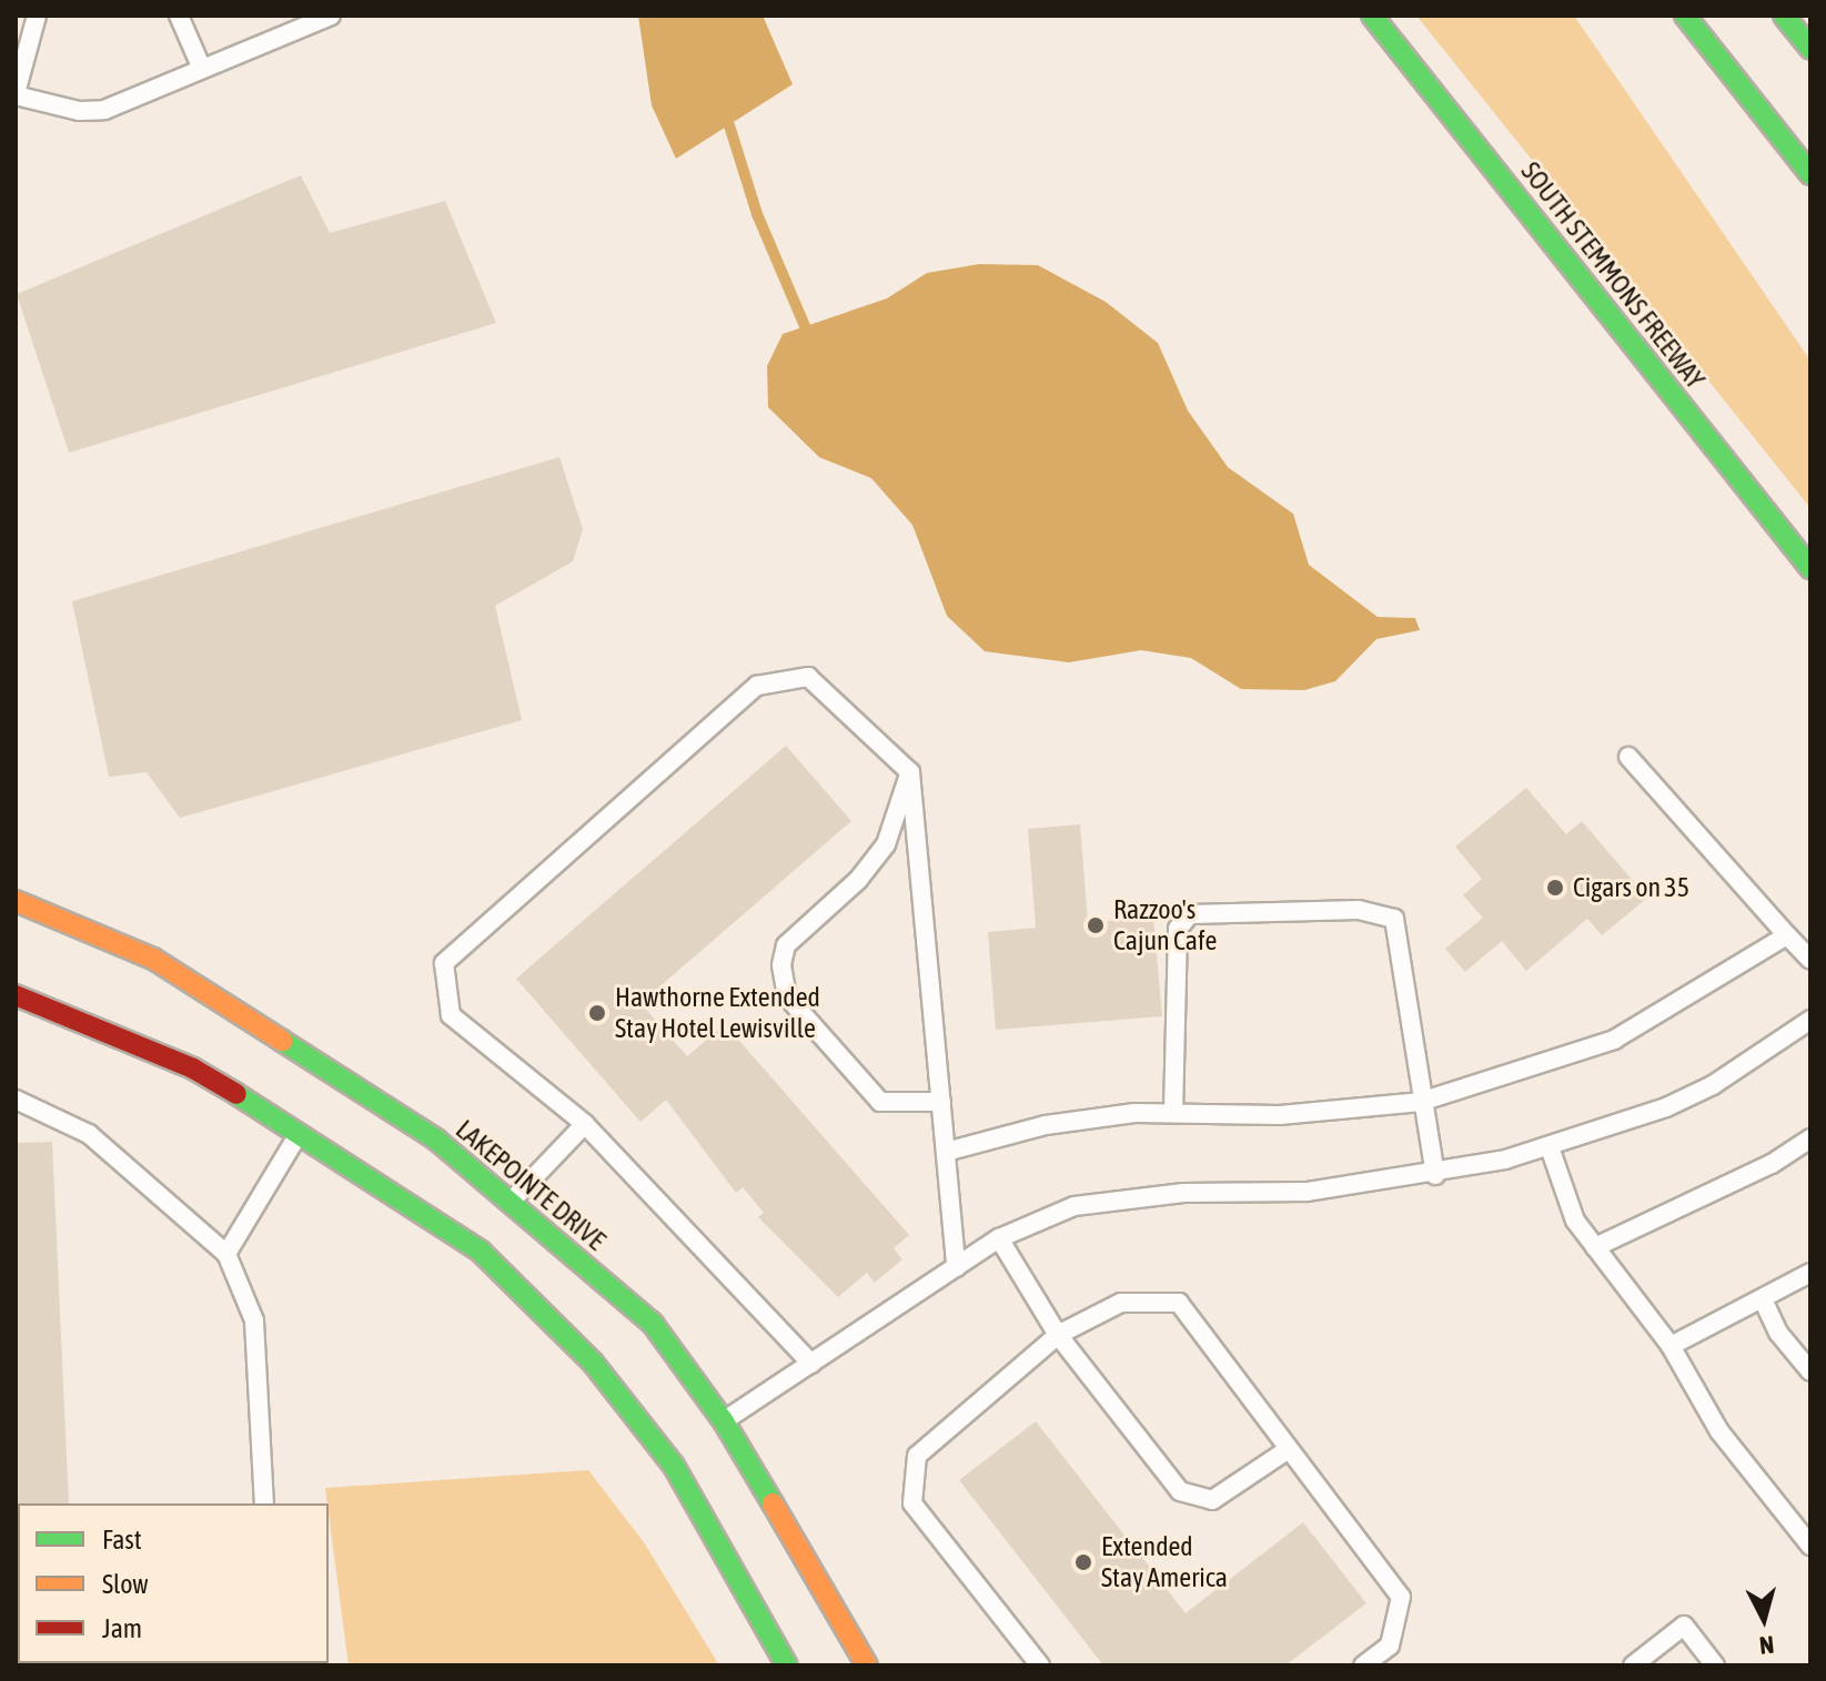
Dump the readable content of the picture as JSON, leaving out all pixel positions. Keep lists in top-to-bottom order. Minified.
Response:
{"streets":{"main road":["SOUTH STEMMONS FREEWAY","LAKEPOINTE DRIVE"]},"places":["Cigars on 35","Razzoo's Cajun Cafe","Hawthorne Extended Stay Hotel Lewisville","Extended Stay America"],"legend":["Fast","Slow","Jam"],"north":"bottom"}
